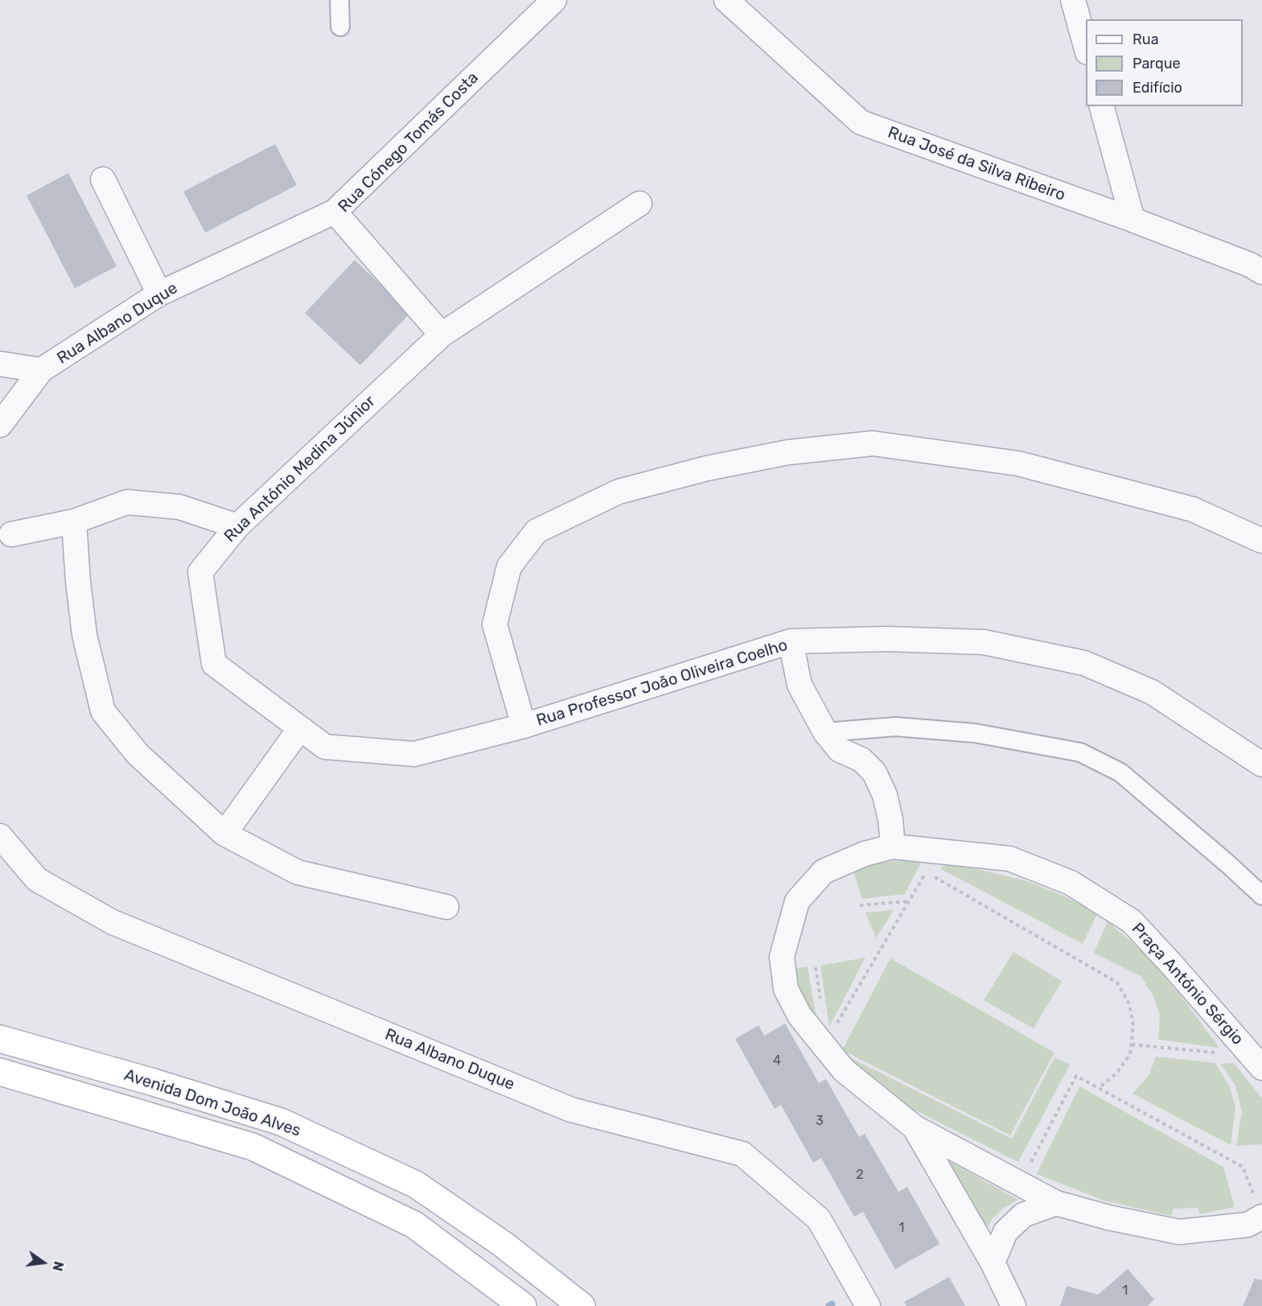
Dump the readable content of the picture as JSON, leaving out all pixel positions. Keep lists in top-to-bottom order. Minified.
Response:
{"streets":{"main road":["Avenida Dom João Alves"],"street":["Rua Cónego Tomás Costa","Rua José da Silva Ribeiro","Rua Albano Duque","Rua António Medina Júnior","Rua Professor João Oliveira Coelho","Praça António Sérgio"]},"crossings":[["Rua Cónego Tomás Costa","Rua Albano Duque"],["Rua Cónego Tomás Costa","Rua António Medina Júnior"],["Rua António Medina Júnior","Rua Professor João Oliveira Coelho"]],"house_numbers":["4","3","2","1","1"],"legend":["Rua","Parque","Edifício"],"north":"right"}
